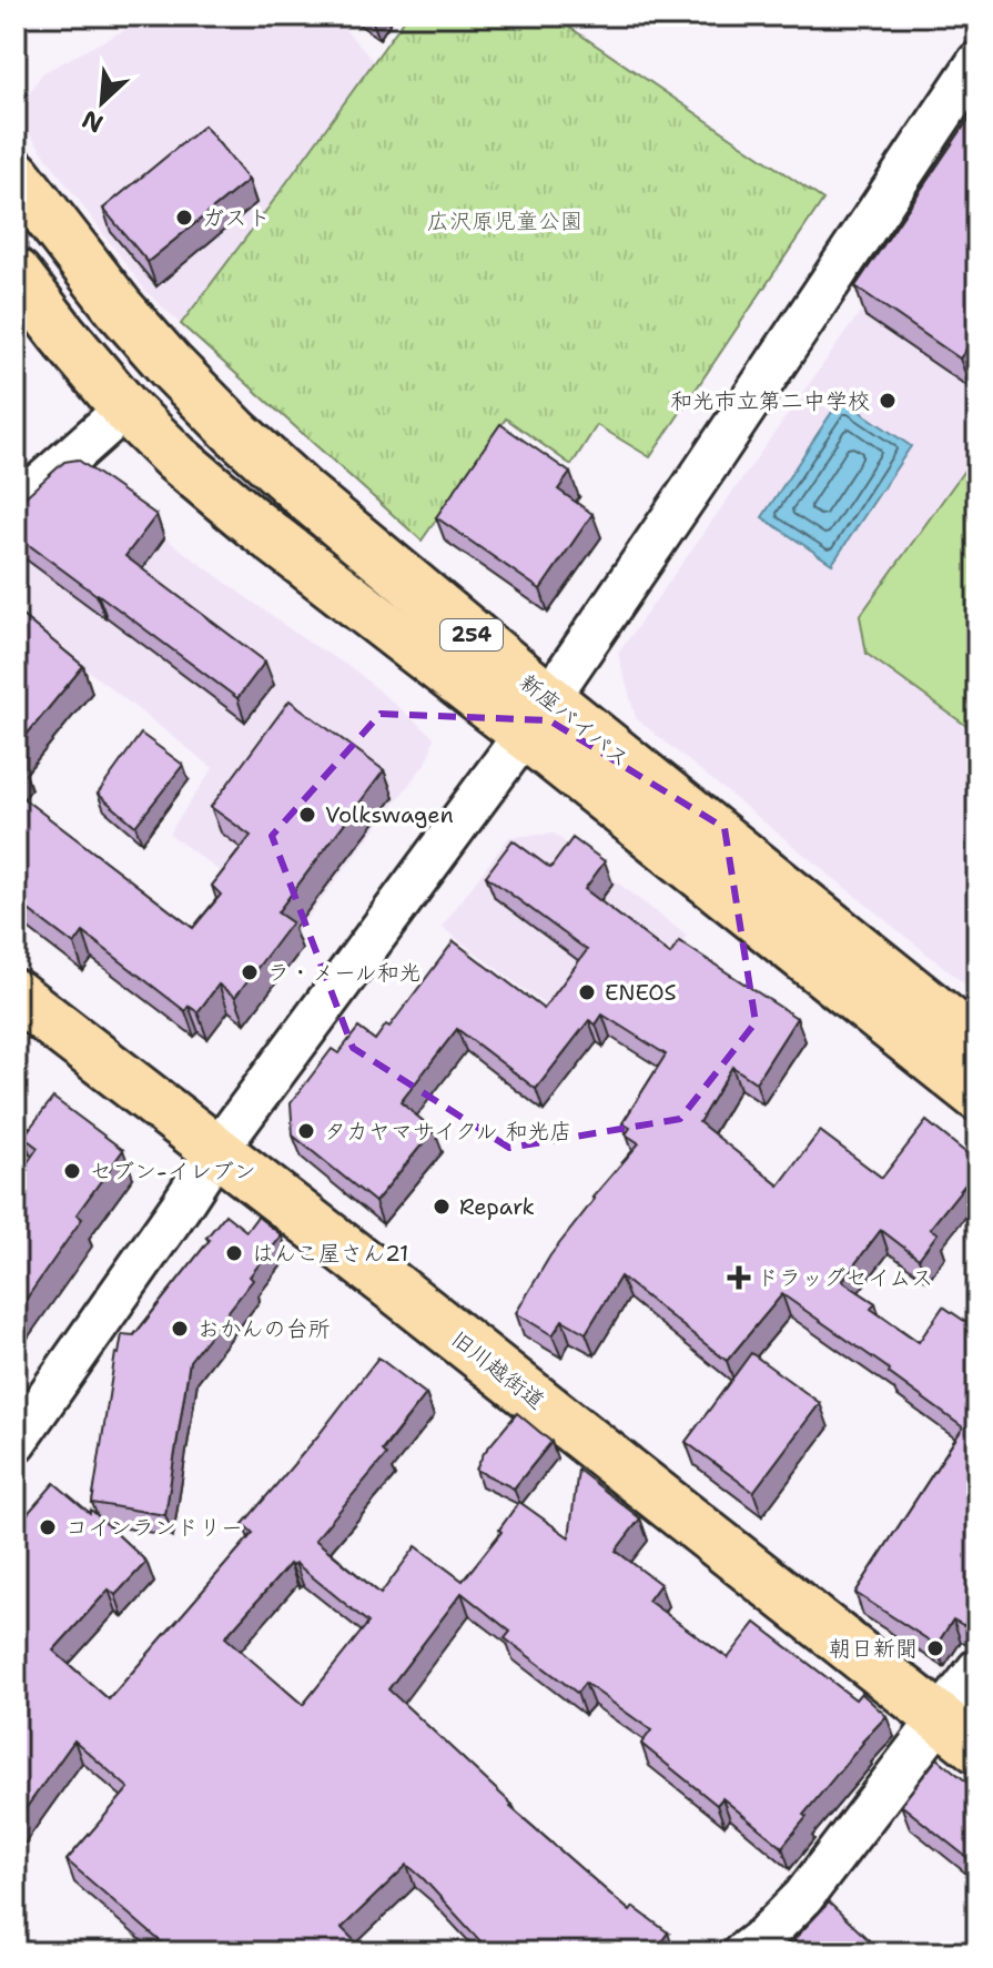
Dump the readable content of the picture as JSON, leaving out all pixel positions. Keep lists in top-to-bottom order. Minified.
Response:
{"streets":{"main road":["254","新座バイパス","旧川越街道"]},"parks":["広沢原児童公園"],"places":{"other":["ガスト","和光市立第二中学校","Volkswagen","ラ・メール和光","ENEOS","タカヤマサイクル 和光店","セブン-イレブン","Repark","はんこ屋さん21","おかんの台所","コインランドリー","朝日新聞"],"health":["ドラッグセイムス"]},"north":"bottom left"}
